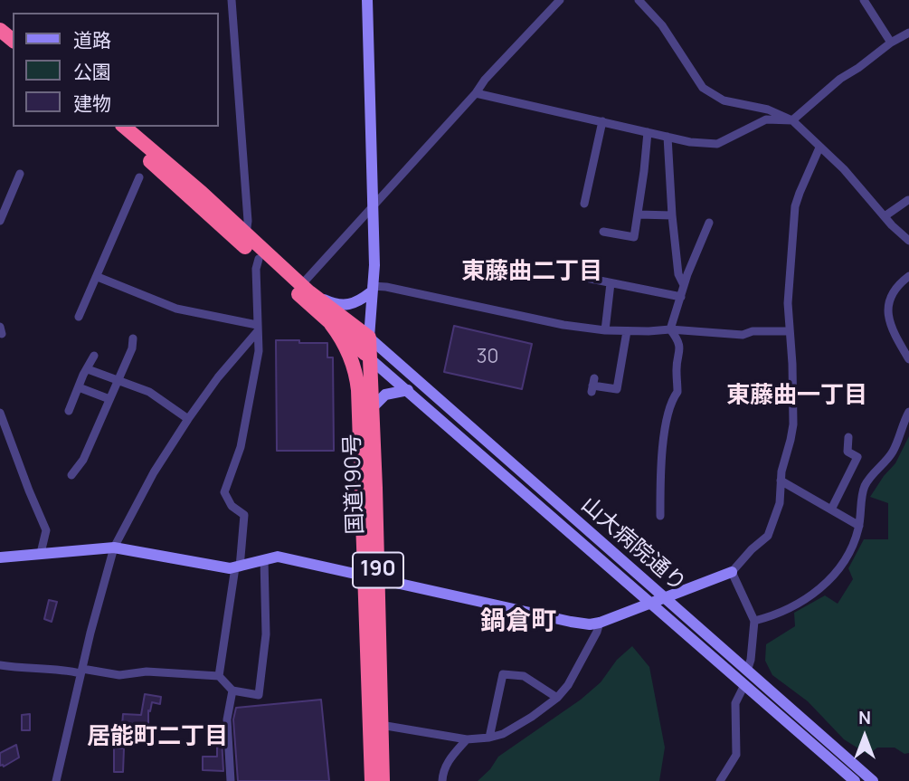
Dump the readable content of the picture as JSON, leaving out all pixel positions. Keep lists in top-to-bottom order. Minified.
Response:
{"streets":{"highway":["国道190号","190"],"street":["山大病院通り"]},"crossings":[["国道190号","山大病院通り"]],"districts":["東藤曲二丁目","東藤曲一丁目","鍋倉町","居能町二丁目"],"house_numbers":["30"],"legend":["道路","公園","建物"],"north":"top"}
